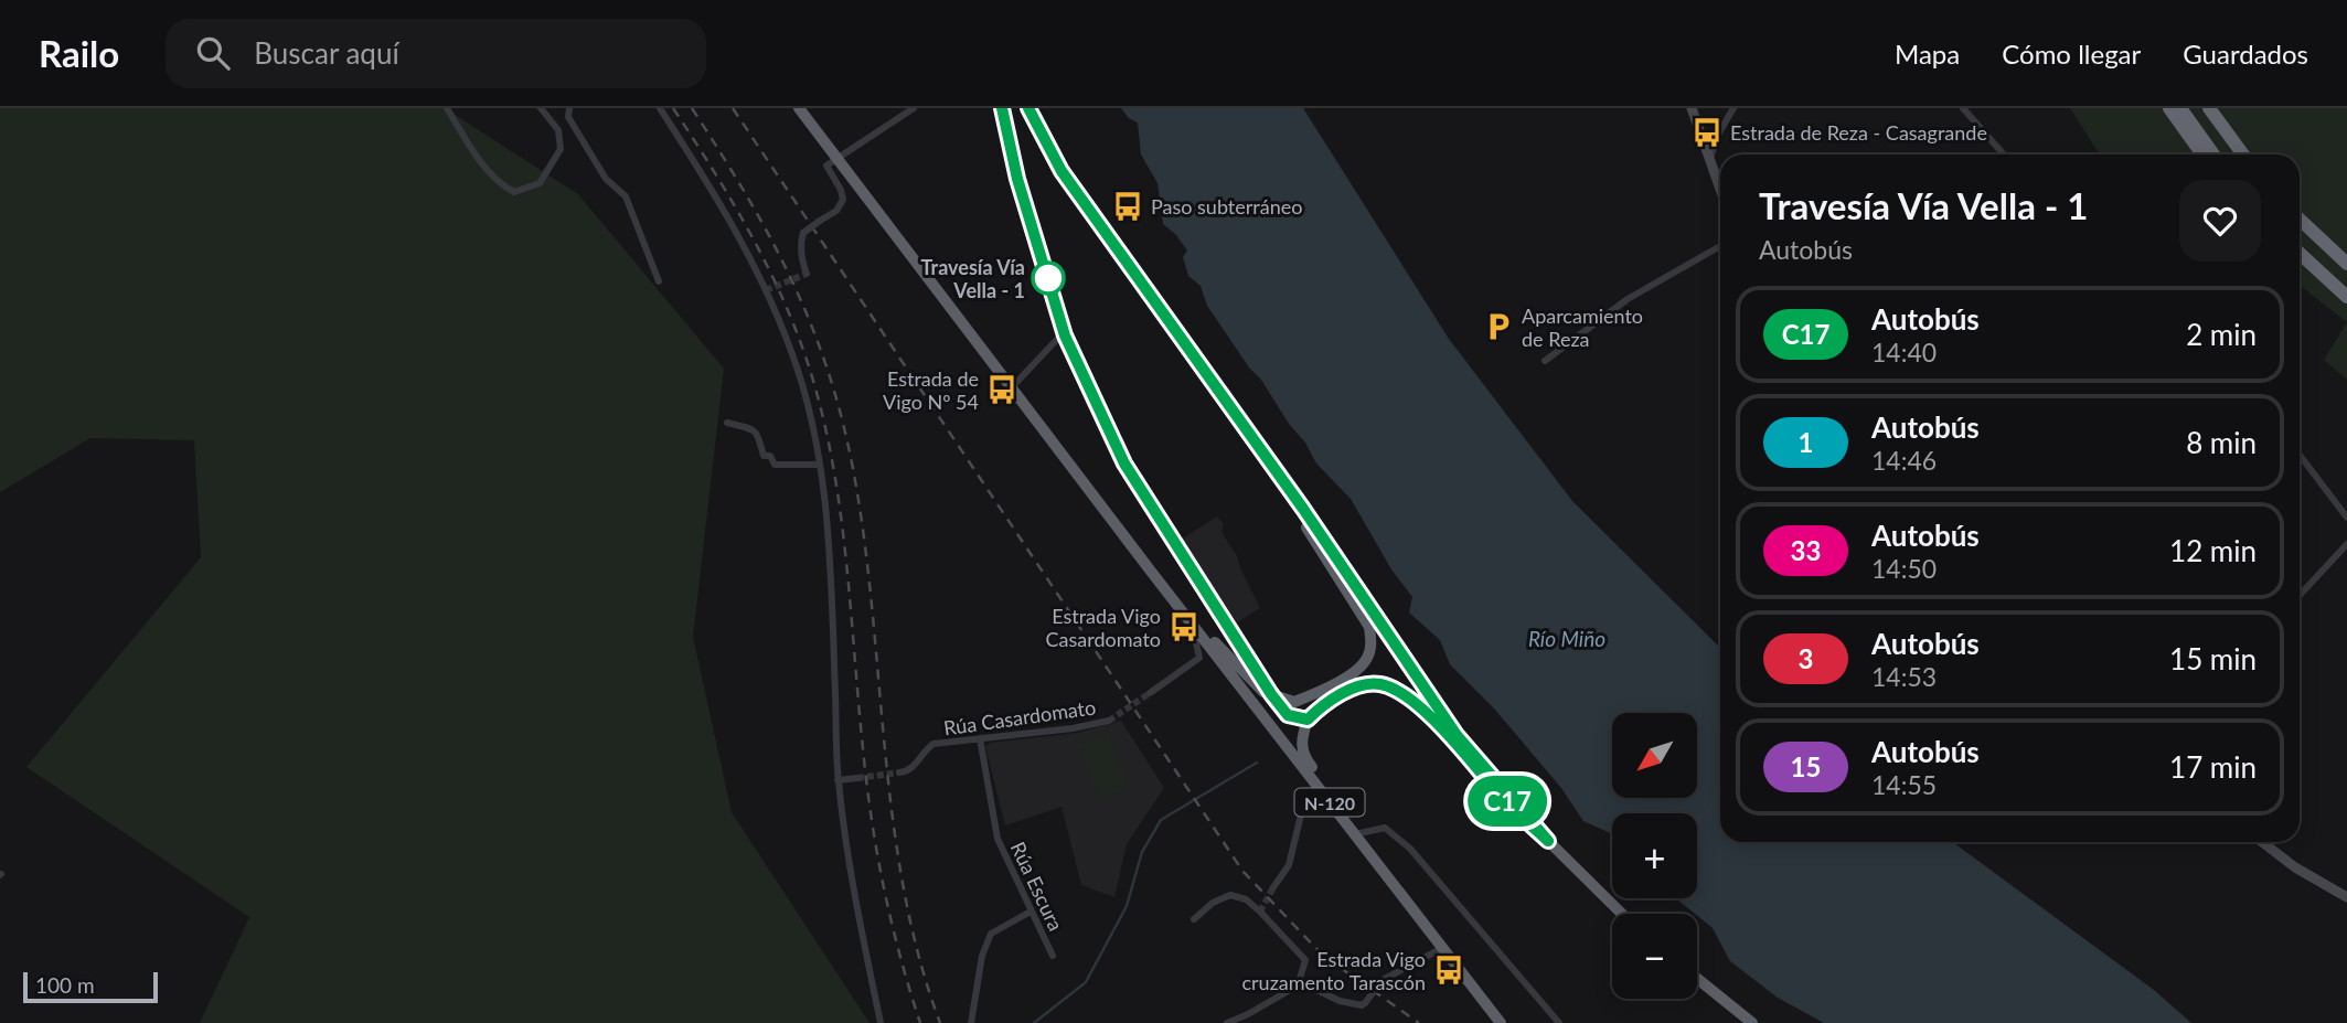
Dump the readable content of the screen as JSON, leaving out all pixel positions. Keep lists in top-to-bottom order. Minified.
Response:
{"streets":{"highway":["N-120"],"street":["Rúa Casardomato","Rúa Escura"]},"crossings":[["Rúa Casardomato","Rúa Escura"]],"water":["Río Miño"],"places":{"bus stop":["Estrada de Reza - Casagrande","Paso subterráneo","Estrada de Vigo Nº 54","Estrada Vigo Casardomato","Estrada Vigo cruzamento Tarascón"],"other":["Travesía Vía Vella - 1"],"parking":["Aparcamiento de Reza"]},"lines":["bus line C17"],"scale_bar":"100 m","north":"bottom left","page":{"header":"Railo","search":"Buscar aquí","nav":["Mapa","Cómo llegar","Guardados"],"on_map":"C17","heading":["Travesía Vía Vella - 1","Autobús"],"list":[{"mark":"C17","name":"Autobús","note":"14:40","value":"2 min"},{"mark":"1","name":"Autobús","note":"14:46","value":"8 min"},{"mark":"33","name":"Autobús","note":"14:50","value":"12 min"},{"mark":"3","name":"Autobús","note":"14:53","value":"15 min"},{"mark":"15","name":"Autobús","note":"14:55","value":"17 min"}],"map_buttons":["+","−"],"scale":"100 m"}}
